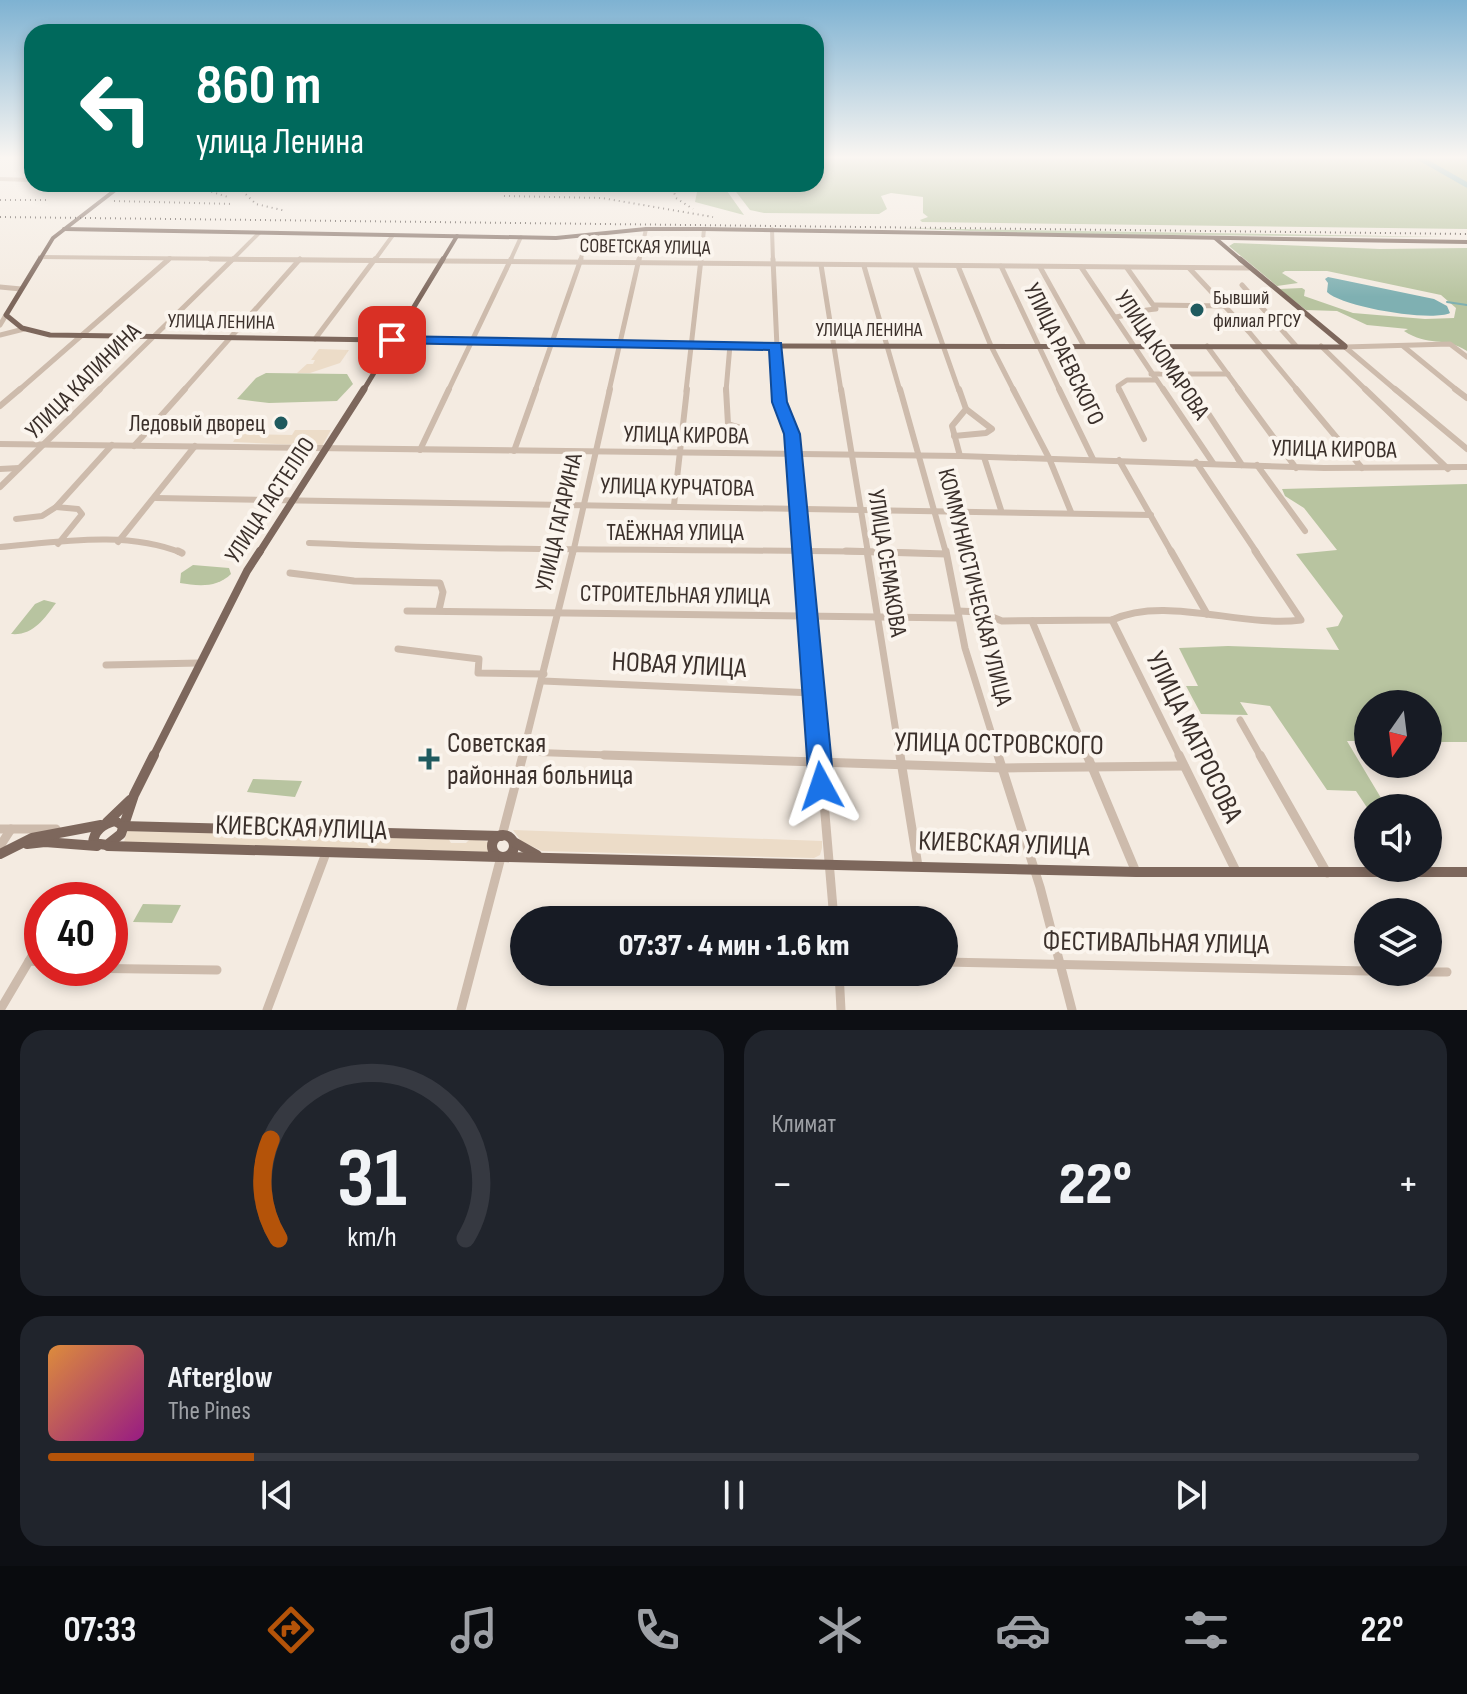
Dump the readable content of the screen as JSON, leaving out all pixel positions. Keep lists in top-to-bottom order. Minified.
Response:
{"streets":{"main road":["УЛИЦА ЛЕНИНА","УЛИЦА ГАСТЕЛЛО","КИЕВСКАЯ УЛИЦА"],"street":["СОВЕТСКАЯ УЛИЦА","УЛИЦА РАЕВСКОГО","УЛИЦА КОМАРОВА","УЛИЦА КАЛИНИНА","УЛИЦА КИРОВА","УЛИЦА КУРЧАТОВА","УЛИЦА ГАГАРИНА","ТАЁЖНАЯ УЛИЦА","УЛИЦА СЕМАКОВА","КОММУНИСТИЧЕСКАЯ УЛИЦА","СТРОИТЕЛЬНАЯ УЛИЦА","НОВАЯ УЛИЦА","УЛИЦА МАТРОСОВА","УЛИЦА ОСТРОВСКОГО","ФЕСТИВАЛЬНАЯ УЛИЦА"]},"crossings":[["СОВЕТСКАЯ УЛИЦА","УЛИЦА РАЕВСКОГО"],["СОВЕТСКАЯ УЛИЦА","УЛИЦА КОМАРОВА"],["СОВЕТСКАЯ УЛИЦА","УЛИЦА КАЛИНИНА"],["СОВЕТСКАЯ УЛИЦА","УЛИЦА ГАСТЕЛЛО"],["СОВЕТСКАЯ УЛИЦА","УЛИЦА ГАГАРИНА"],["СОВЕТСКАЯ УЛИЦА","УЛИЦА СЕМАКОВА"],["СОВЕТСКАЯ УЛИЦА","КОММУНИСТИЧЕСКАЯ УЛИЦА"],["УЛИЦА ЛЕНИНА","УЛИЦА РАЕВСКОГО"],["УЛИЦА ЛЕНИНА","УЛИЦА КОМАРОВА"],["УЛИЦА ЛЕНИНА","УЛИЦА КАЛИНИНА"],["УЛИЦА ЛЕНИНА","УЛИЦА ГАСТЕЛЛО"],["УЛИЦА ЛЕНИНА","УЛИЦА ГАГАРИНА"],["УЛИЦА ЛЕНИНА","УЛИЦА СЕМАКОВА"],["УЛИЦА ЛЕНИНА","КОММУНИСТИЧЕСКАЯ УЛИЦА"],["УЛИЦА РАЕВСКОГО","УЛИЦА КИРОВА"],["УЛИЦА КОМАРОВА","УЛИЦА КИРОВА"],["УЛИЦА КАЛИНИНА","УЛИЦА КИРОВА"],["УЛИЦА КИРОВА","УЛИЦА ГАСТЕЛЛО"],["УЛИЦА КИРОВА","УЛИЦА ГАГАРИНА"],["УЛИЦА КИРОВА","УЛИЦА СЕМАКОВА"],["УЛИЦА КИРОВА","КОММУНИСТИЧЕСКАЯ УЛИЦА"],["УЛИЦА КИРОВА","СТРОИТЕЛЬНАЯ УЛИЦА"],["УЛИЦА КУРЧАТОВА","УЛИЦА ГАСТЕЛЛО"],["УЛИЦА КУРЧАТОВА","УЛИЦА ГАГАРИНА"],["УЛИЦА КУРЧАТОВА","УЛИЦА СЕМАКОВА"],["УЛИЦА КУРЧАТОВА","КОММУНИСТИЧЕСКАЯ УЛИЦА"],["УЛИЦА ГАГАРИНА","ТАЁЖНАЯ УЛИЦА"],["УЛИЦА ГАГАРИНА","СТРОИТЕЛЬНАЯ УЛИЦА"],["УЛИЦА ГАГАРИНА","НОВАЯ УЛИЦА"],["УЛИЦА ГАГАРИНА","УЛИЦА ОСТРОВСКОГО"],["УЛИЦА ГАГАРИНА","КИЕВСКАЯ УЛИЦА"],["ТАЁЖНАЯ УЛИЦА","УЛИЦА СЕМАКОВА"],["ТАЁЖНАЯ УЛИЦА","КОММУНИСТИЧЕСКАЯ УЛИЦА"],["УЛИЦА СЕМАКОВА","СТРОИТЕЛЬНАЯ УЛИЦА"],["УЛИЦА СЕМАКОВА","УЛИЦА ОСТРОВСКОГО"],["УЛИЦА СЕМАКОВА","КИЕВСКАЯ УЛИЦА"],["КОММУНИСТИЧЕСКАЯ УЛИЦА","СТРОИТЕЛЬНАЯ УЛИЦА"],["КОММУНИСТИЧЕСКАЯ УЛИЦА","УЛИЦА ОСТРОВСКОГО"],["КОММУНИСТИЧЕСКАЯ УЛИЦА","КИЕВСКАЯ УЛИЦА"],["КОММУНИСТИЧЕСКАЯ УЛИЦА","ФЕСТИВАЛЬНАЯ УЛИЦА"],["СТРОИТЕЛЬНАЯ УЛИЦА","УЛИЦА МАТРОСОВА"],["УЛИЦА МАТРОСОВА","УЛИЦА ОСТРОВСКОГО"],["УЛИЦА МАТРОСОВА","КИЕВСКАЯ УЛИЦА"]],"places":{"other":["Бывший филиал РГСУ","Ледовый дворец"],"health":["Советская районная больница"]},"north":"bottom","page":{"turn":["860 m","улица Ленина"],"limit":"40","trip":"07:37 · 4 мин · 1.6 km","tile":"Климат","heat":["−","22°","+"],"song":["Afterglow","The Pines"],"tabs":["07:33","22°"],"gauge":["31","km/h"]}}
